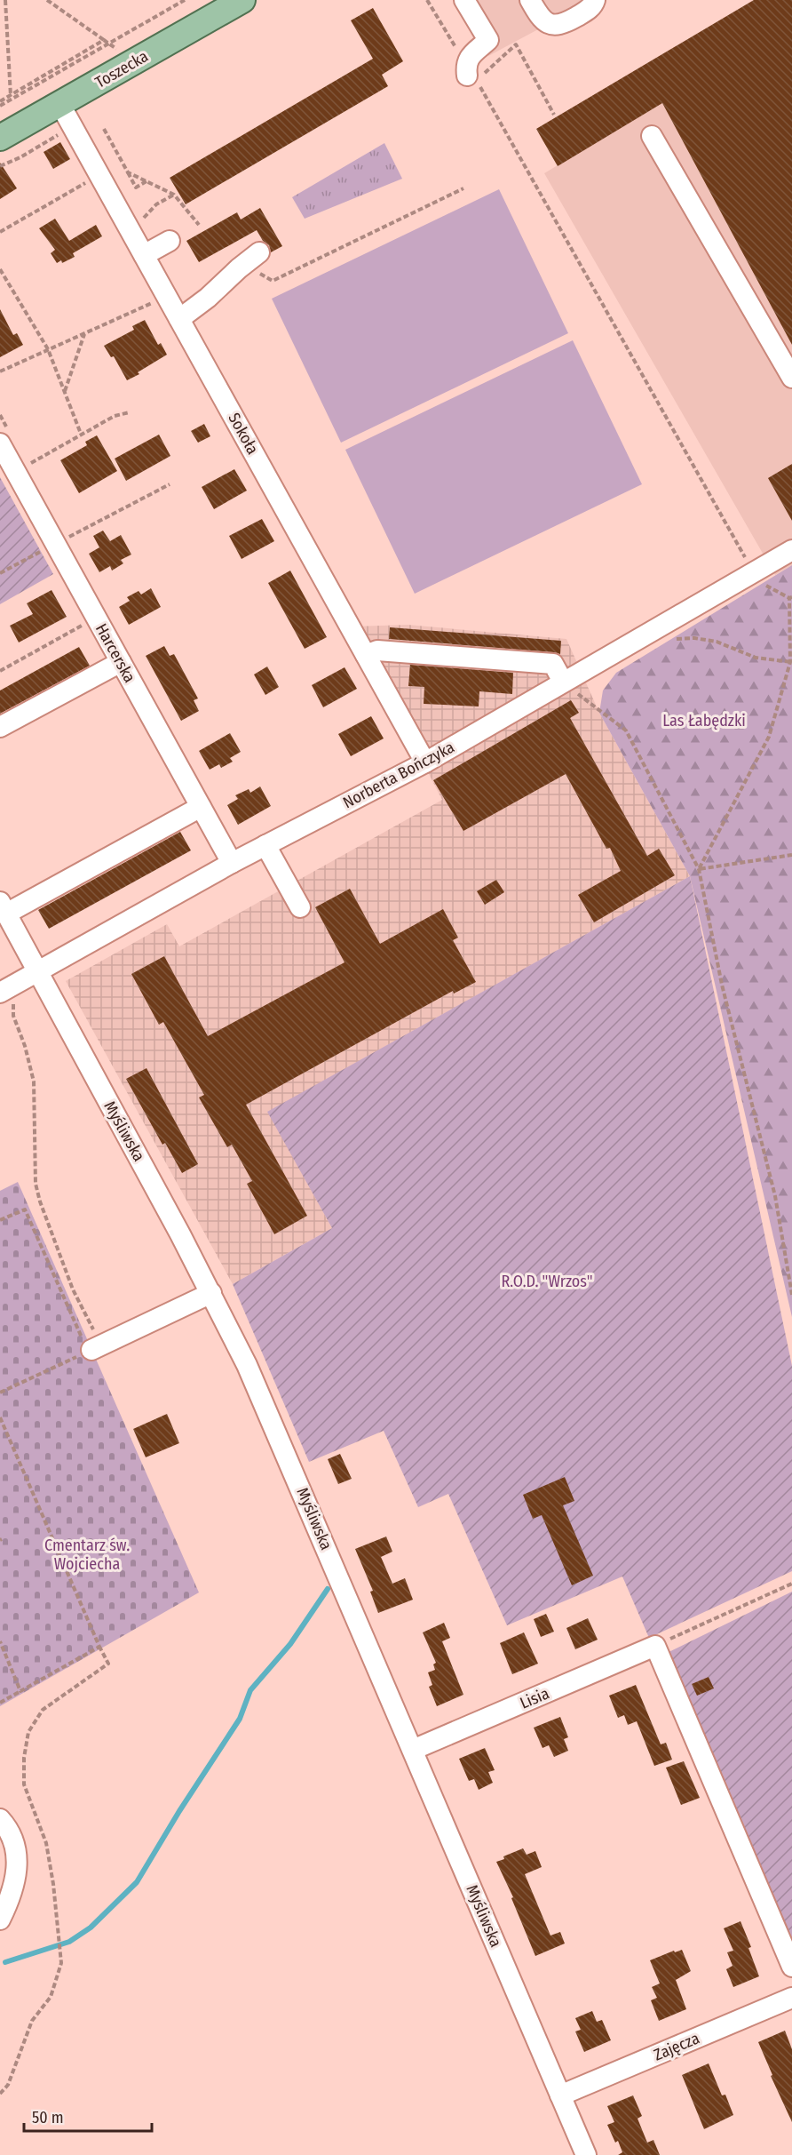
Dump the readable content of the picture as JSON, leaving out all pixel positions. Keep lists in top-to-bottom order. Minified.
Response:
{"streets":{"main road":["Toszecka"],"street":["Sokoła","Harcerska","Norberta Bończyka","Myśliwska","Lisia","Zajęcza"]},"crossings":[["Toszecka","Sokoła"],["Sokoła","Norberta Bończyka"],["Harcerska","Norberta Bończyka"],["Norberta Bończyka","Myśliwska"],["Myśliwska","Lisia"],["Myśliwska","Zajęcza"]],"parks":["Las Łabędzki","R.O.D. \"Wrzos\"","Cmentarz św. Wojciecha"],"scale_bar":"50 m"}
